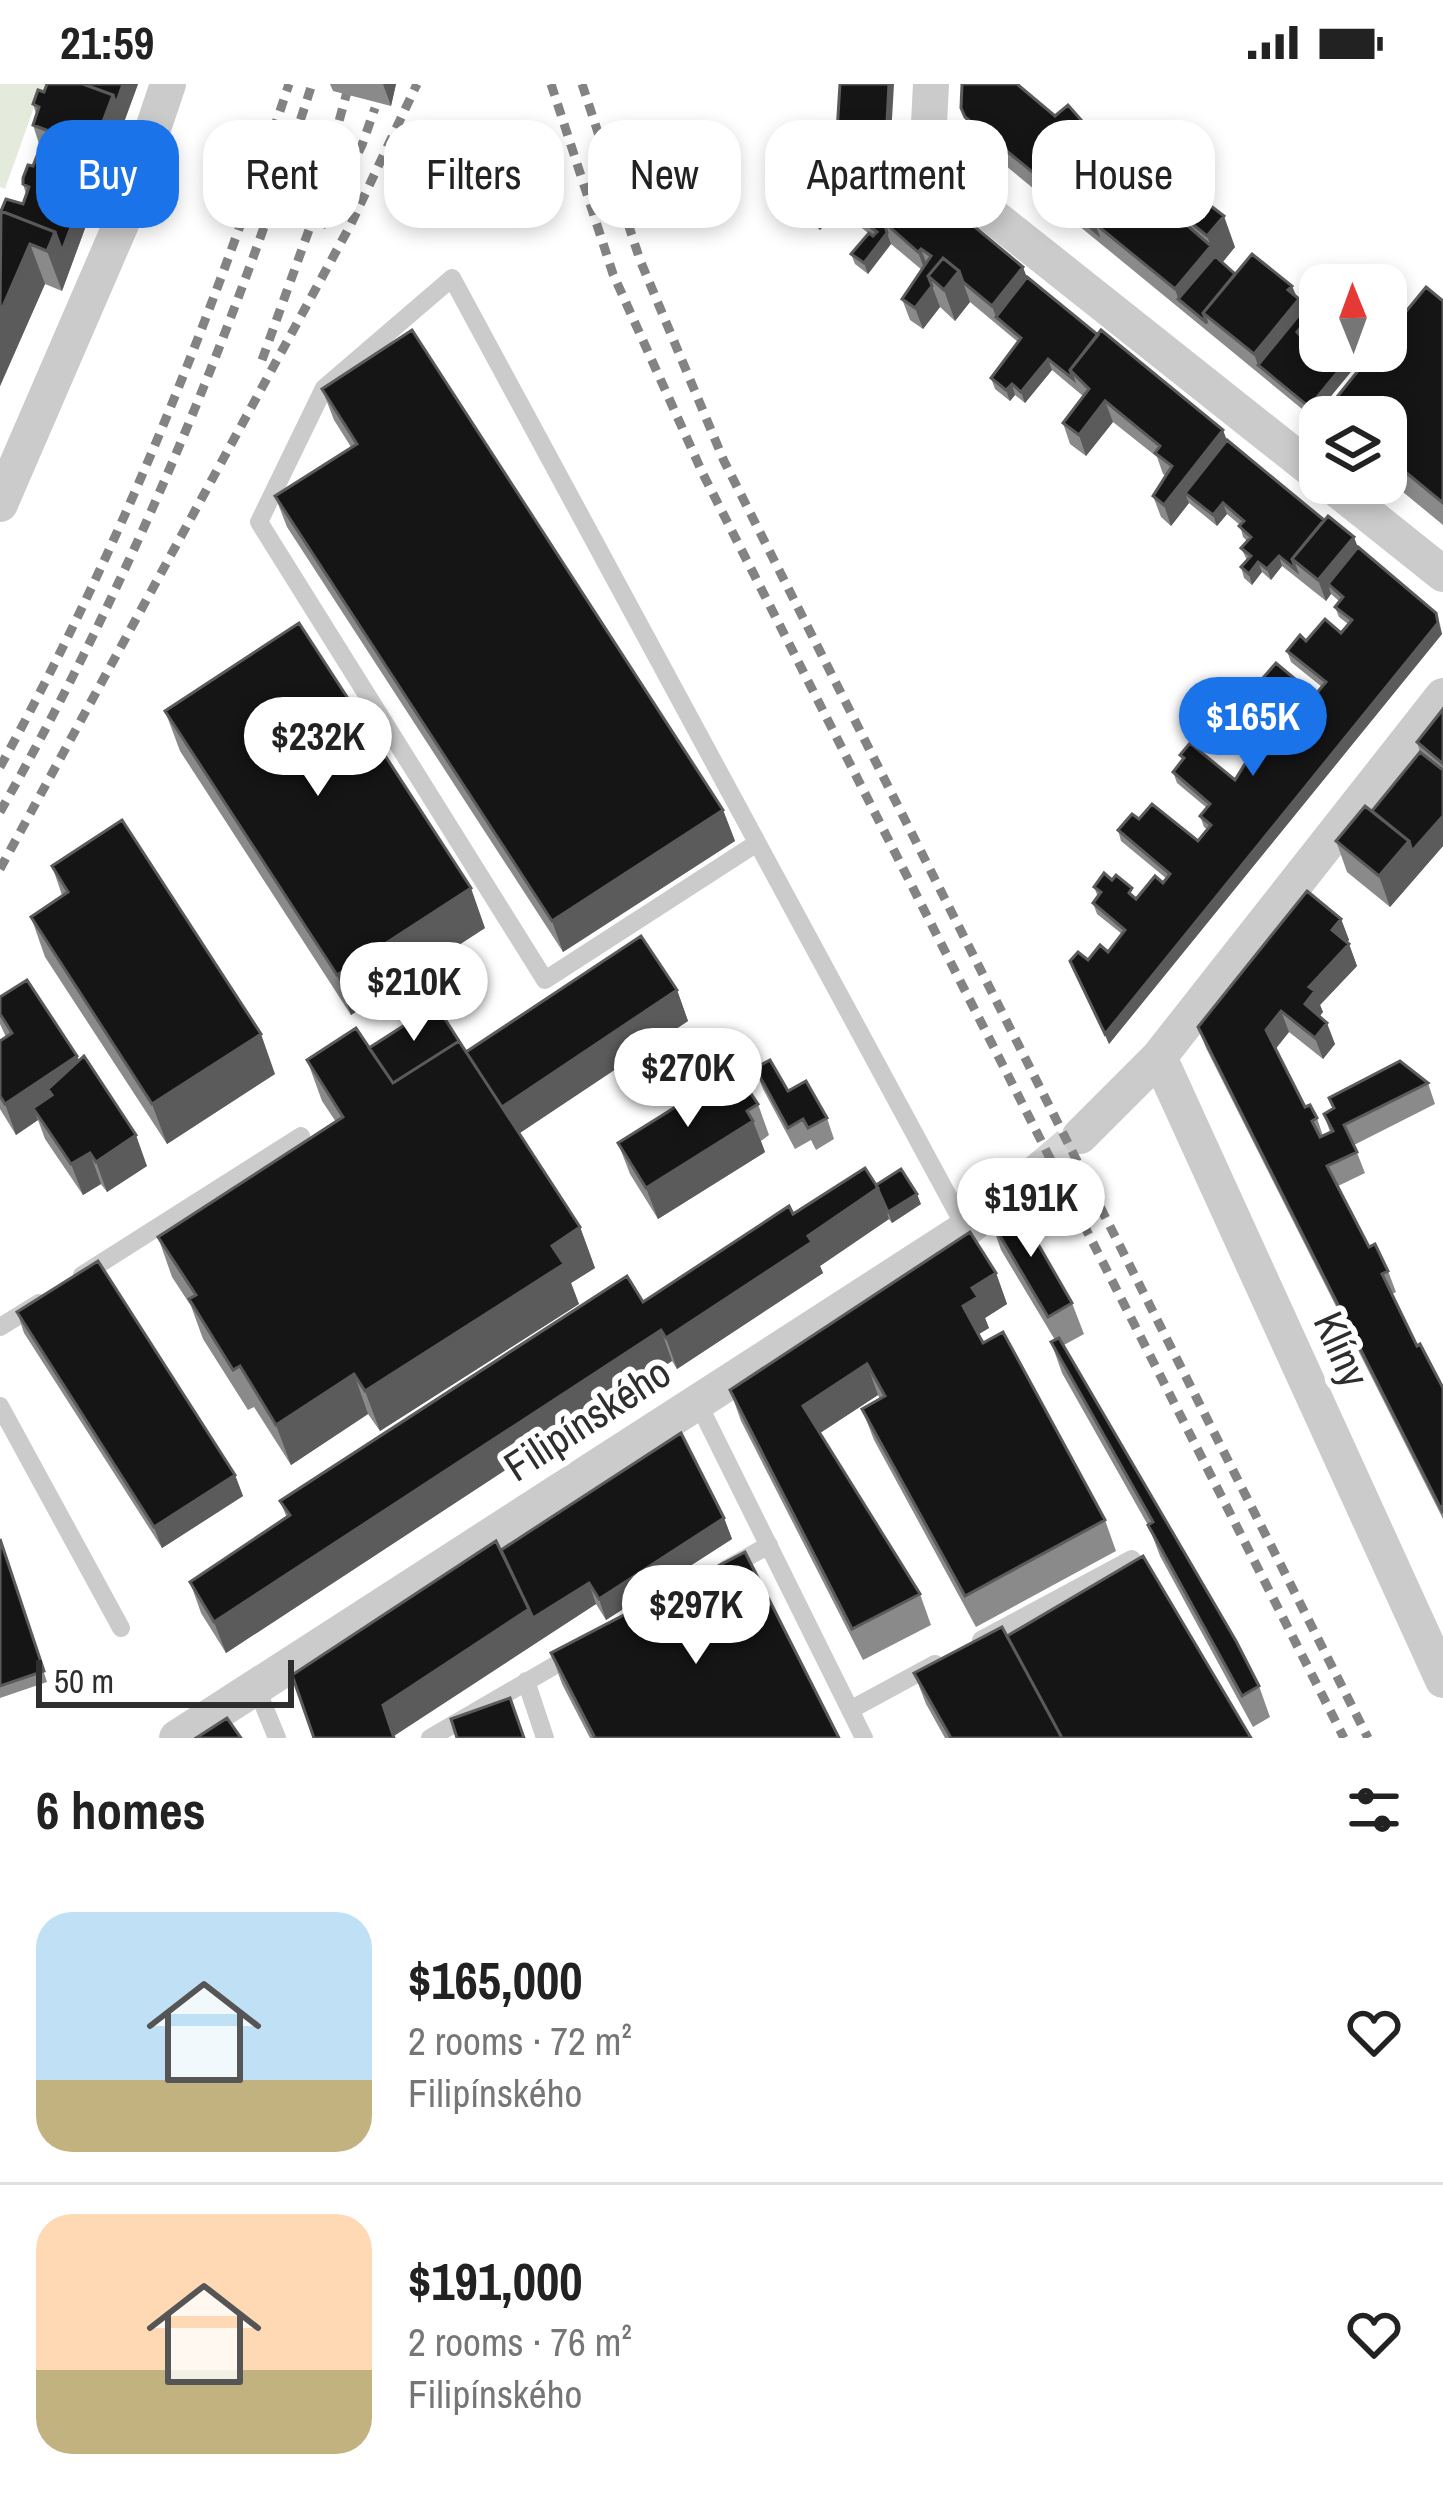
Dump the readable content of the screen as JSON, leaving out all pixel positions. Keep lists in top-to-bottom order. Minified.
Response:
{"streets":{"street":["Klíny","Filipínského"]},"scale_bar":"50 m","north":"top","page":{"status":"21:59","chip":["Buy","Rent","Filters","New","Apartment","House"],"price":["$165K","$232K","$210K","$270K","$191K","$297K"],"scale":"50 m","heading":"6 homes","list":[{"name":"$165,000","note":"2 rooms · 72 m² · Filipínského"},{"name":"$191,000","note":"2 rooms · 76 m² · Filipínského"}]}}
